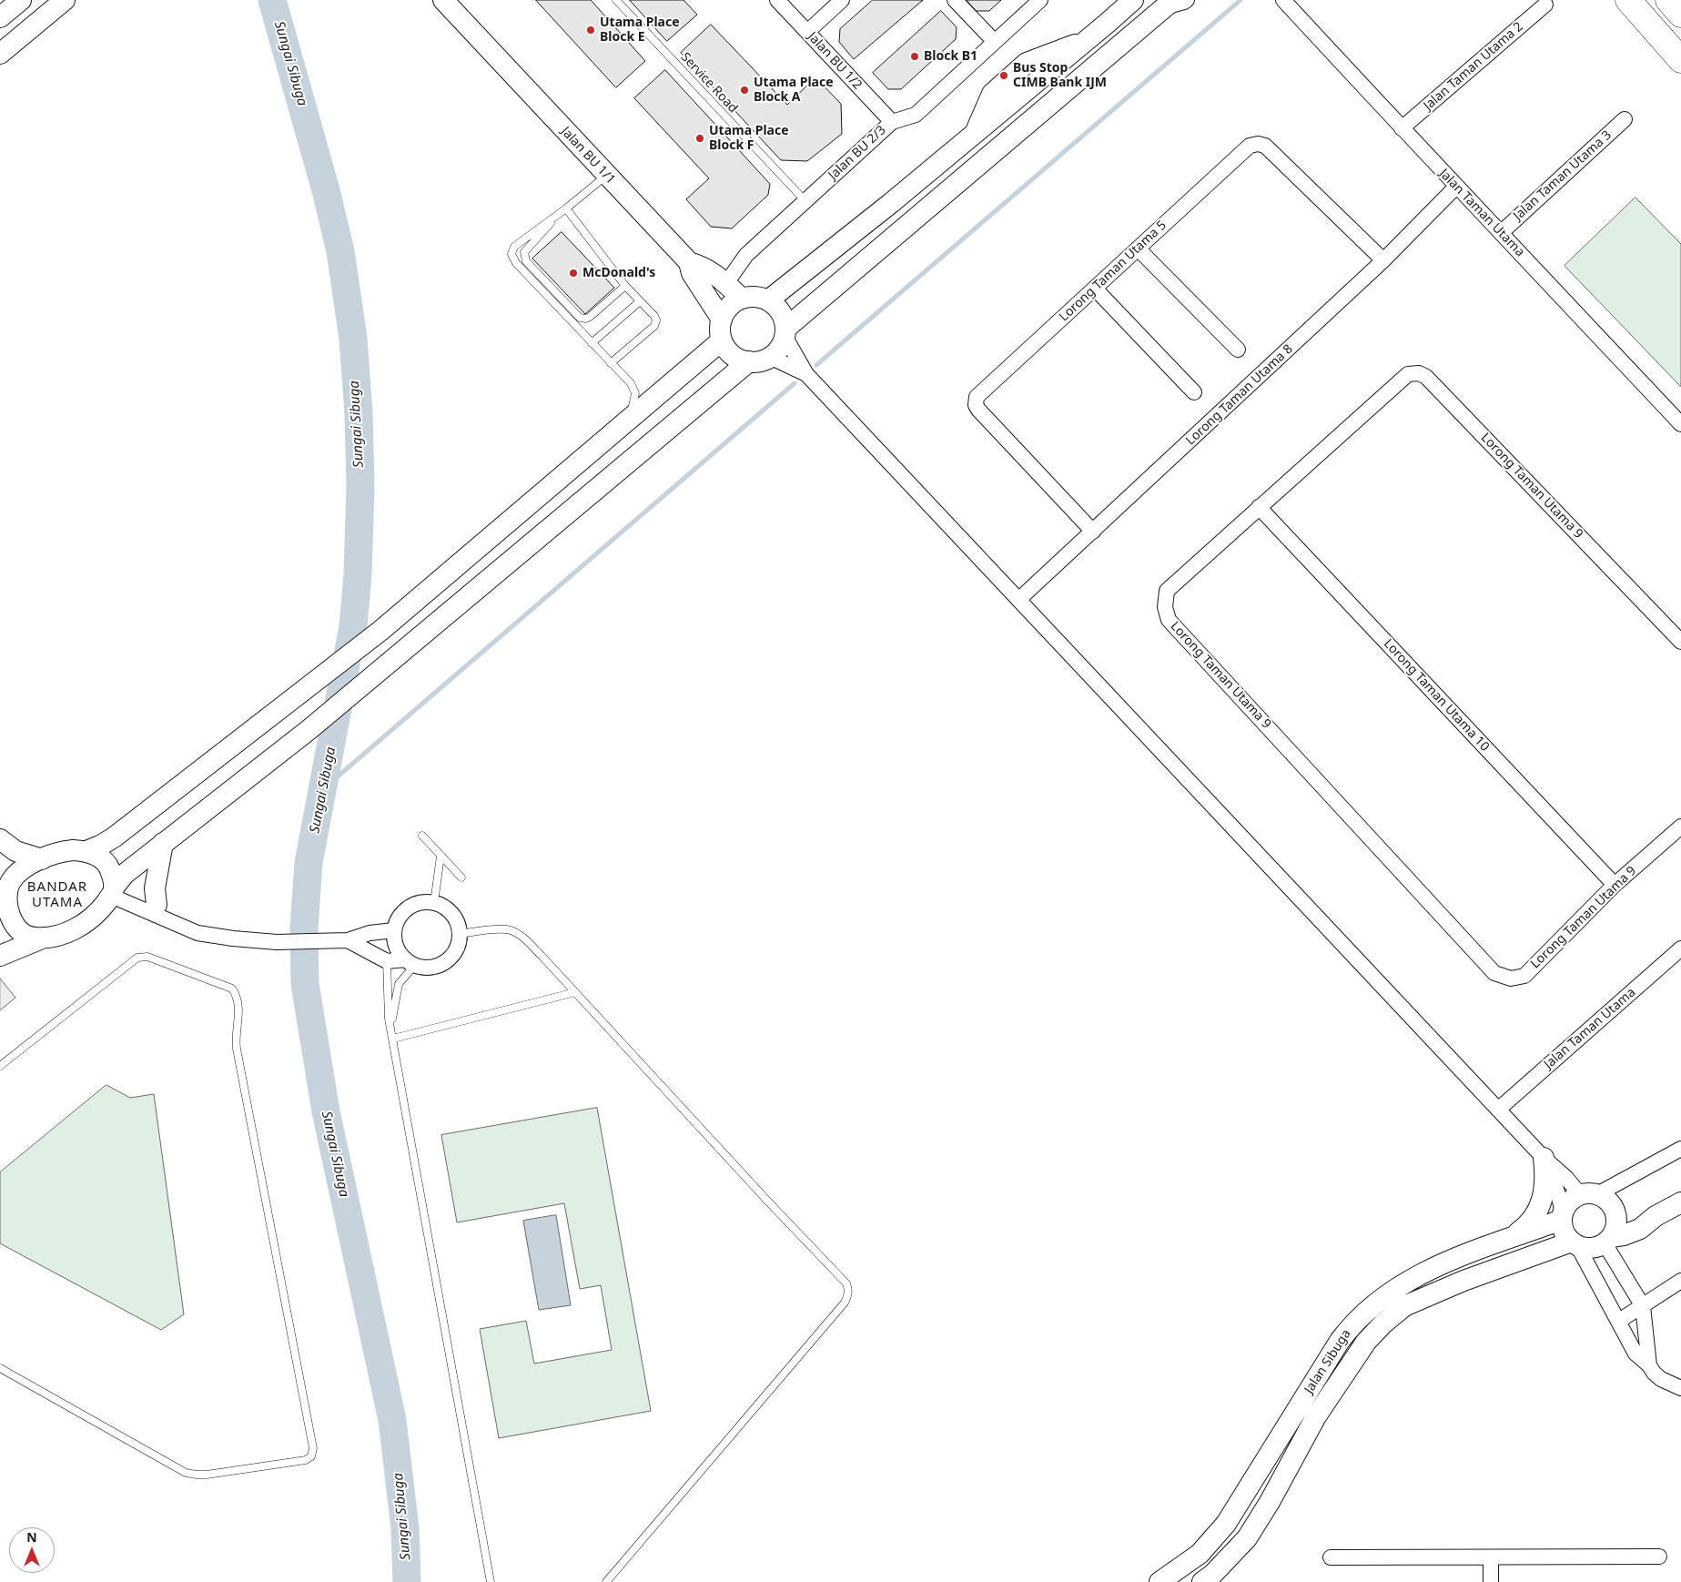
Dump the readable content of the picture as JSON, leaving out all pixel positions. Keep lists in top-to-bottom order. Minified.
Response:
{"streets":{"street":["Jalan BU 1/2","Jalan Taman Utama 2","Jalan BU 2/3","Jalan BU 1/1","Jalan Taman Utama 3","Jalan Taman Utama","Lorong Taman Utama 5","Lorong Taman Utama 8","Lorong Taman Utama 9","Lorong Taman Utama 10","Jalan Sibuga"],"lane":["Service Road"]},"crossings":[["Jalan BU 1/2","Jalan BU 2/3"],["Jalan Taman Utama 2","Jalan Taman Utama"],["Service Road","Jalan BU 2/3"],["Jalan Taman Utama 3","Jalan Taman Utama"],["Jalan Taman Utama","Lorong Taman Utama 8"],["Lorong Taman Utama 5","Lorong Taman Utama 8"],["Lorong Taman Utama 9","Lorong Taman Utama 10"]],"districts":["BANDAR UTAMA"],"water":["Sungai Sibuga"],"places":["Utama Place Block E","Block B1","Bus Stop CIMB Bank IJM","Utama Place Block A","Utama Place Block F","McDonald's"],"north":"top"}
